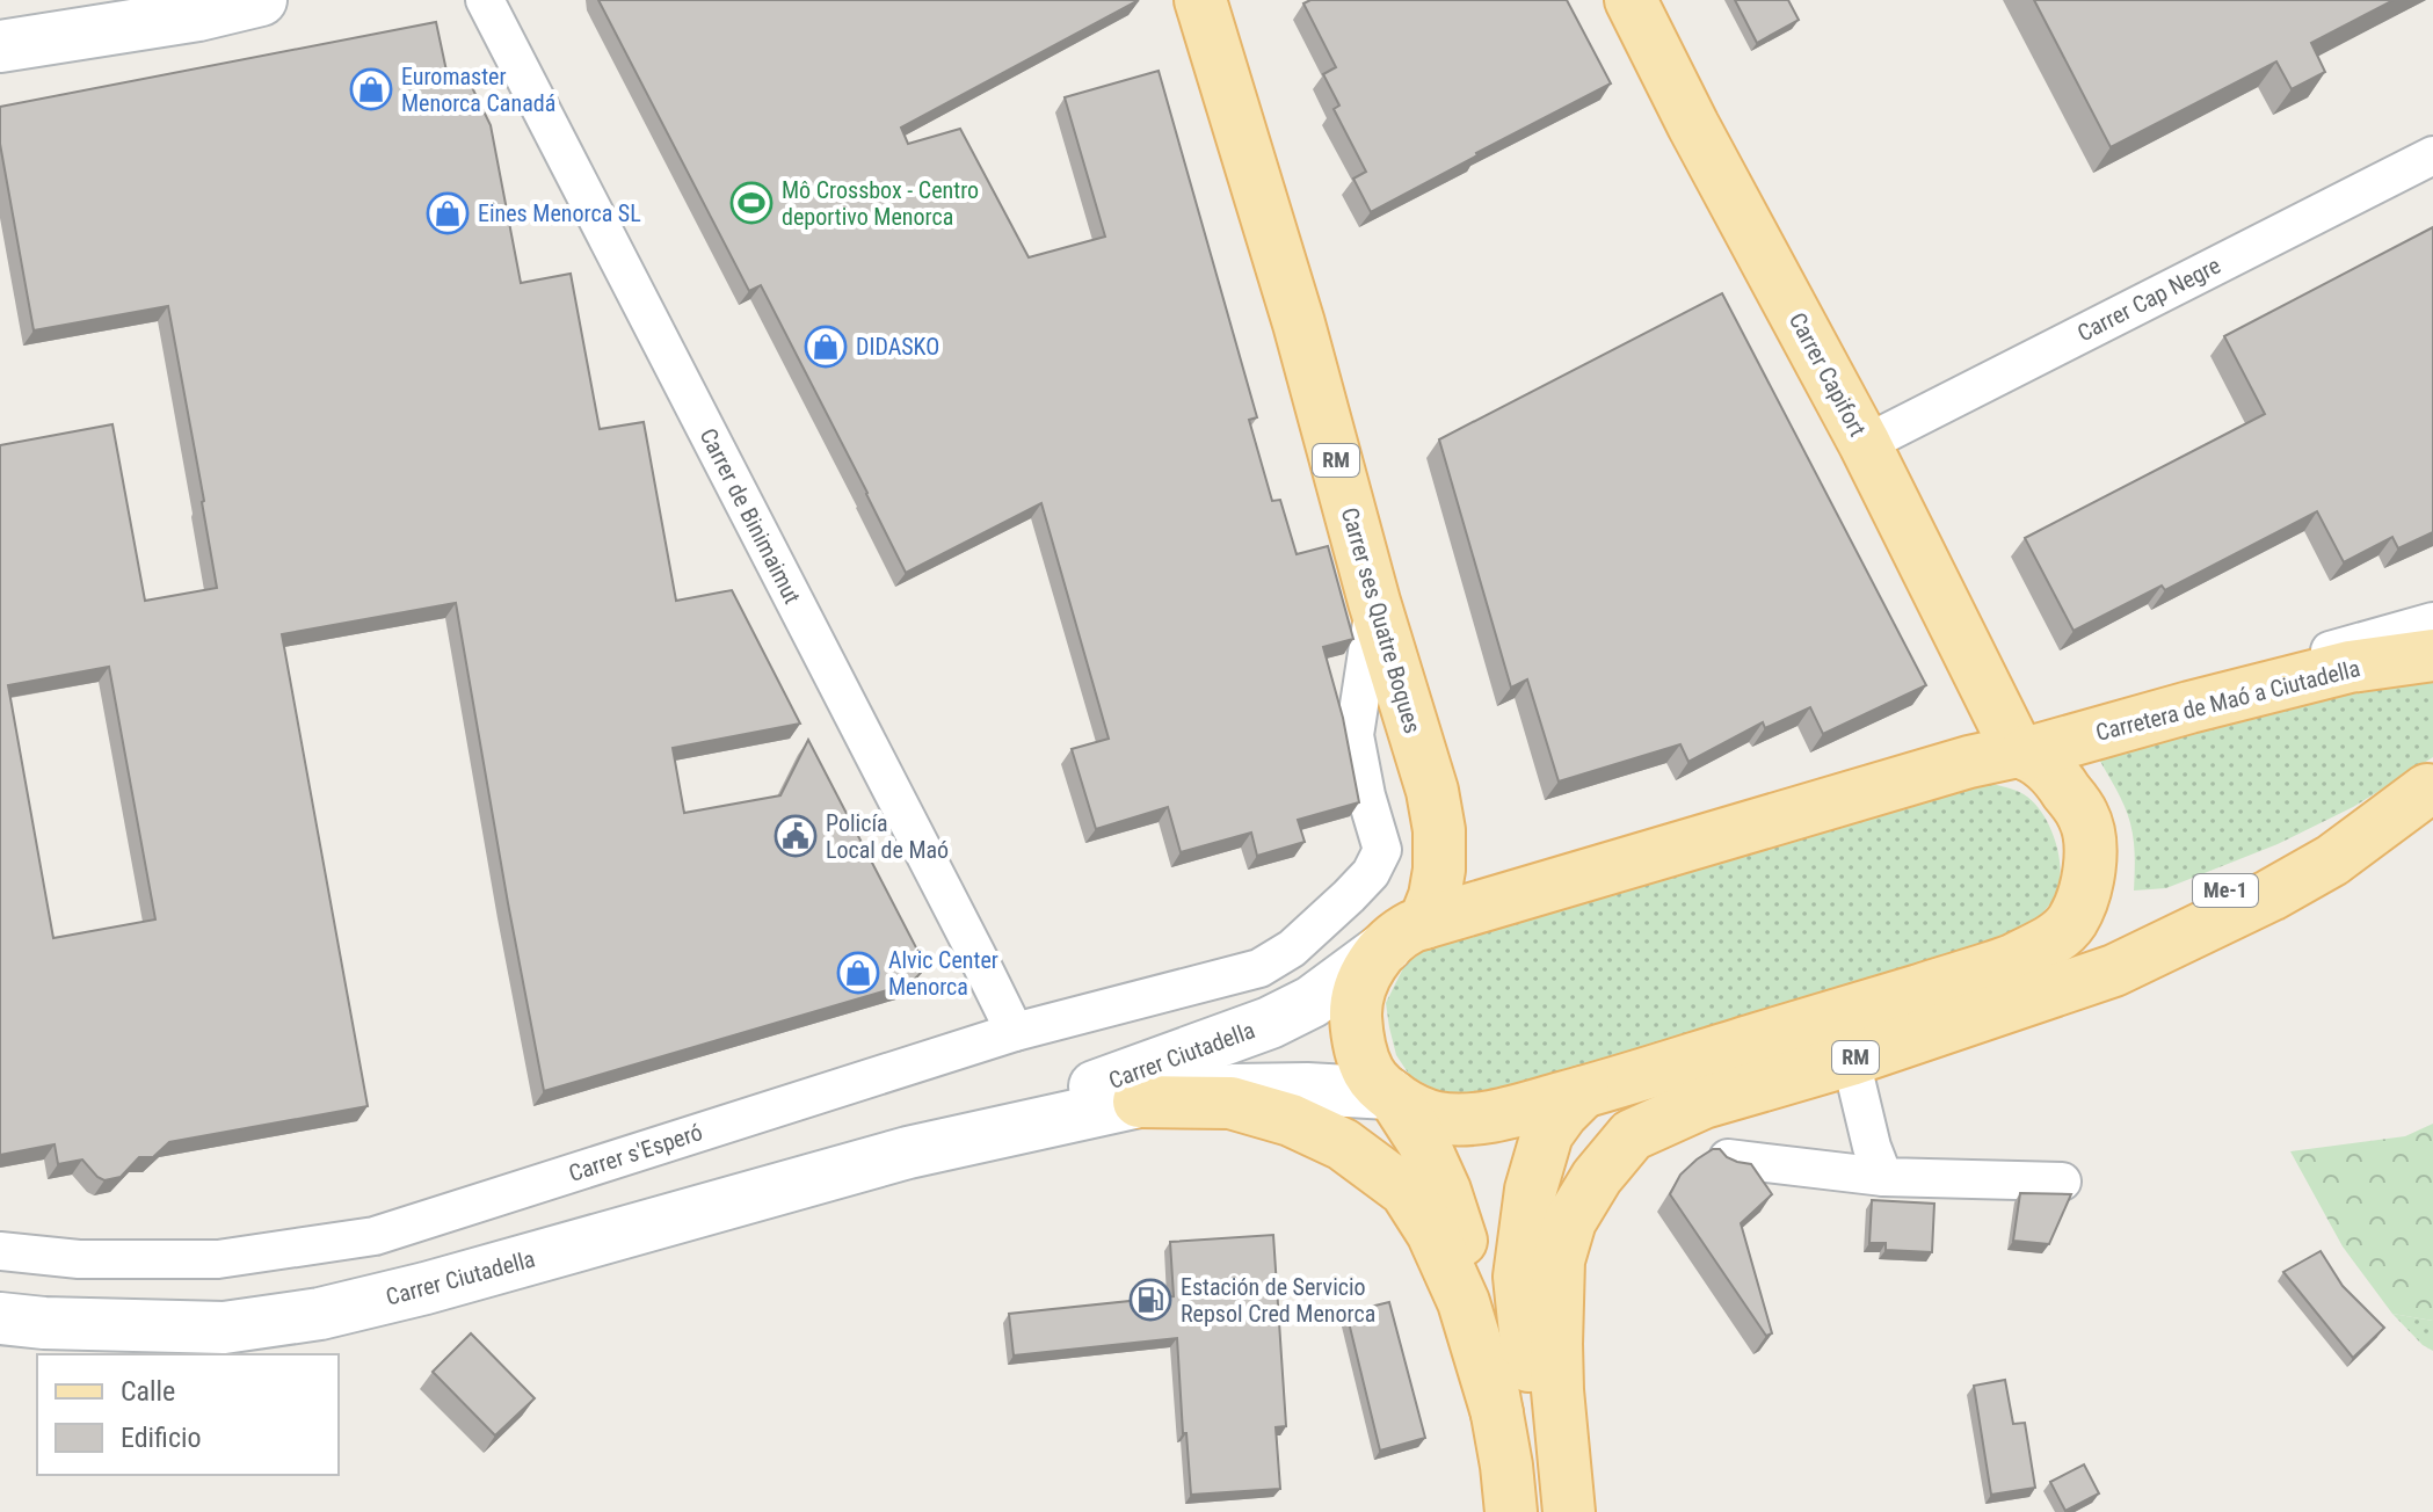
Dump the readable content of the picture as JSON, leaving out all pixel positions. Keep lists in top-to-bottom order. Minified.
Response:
{"streets":{"main road":["Carrer Capifort","RM","Carrer ses Quatre Boques","Carretera de Maó a Ciutadella","Me-1"],"street":["Carrer Cap Negre","Carrer de Binimaimut","Carrer Ciutadella","Carrer s'Esperó"]},"crossings":[["Carrer Cap Negre","Carrer Capifort"],["Carrer Capifort","RM"],["Carrer Capifort","Carretera de Maó a Ciutadella"],["RM","Carrer ses Quatre Boques"],["RM","Carretera de Maó a Ciutadella"],["RM","Me-1"],["RM","Carrer Ciutadella"],["Carrer de Binimaimut","Carrer s'Esperó"],["Carrer ses Quatre Boques","Carretera de Maó a Ciutadella"],["Carrer ses Quatre Boques","Carrer Ciutadella"],["Carrer ses Quatre Boques","Carrer s'Esperó"],["Carretera de Maó a Ciutadella","Carrer Ciutadella"]],"places":{"shop":["Euromaster Menorca Canadá","Eines Menorca SL","DIDASKO","Alvic Center Menorca"],"sports":["Mô Crossbox - Centro deportivo Menorca"],"public building":["Policía Local de Maó"],"fuel station":["Estación de Servicio Repsol Cred Menorca"]},"legend":["Calle","Edificio"]}
